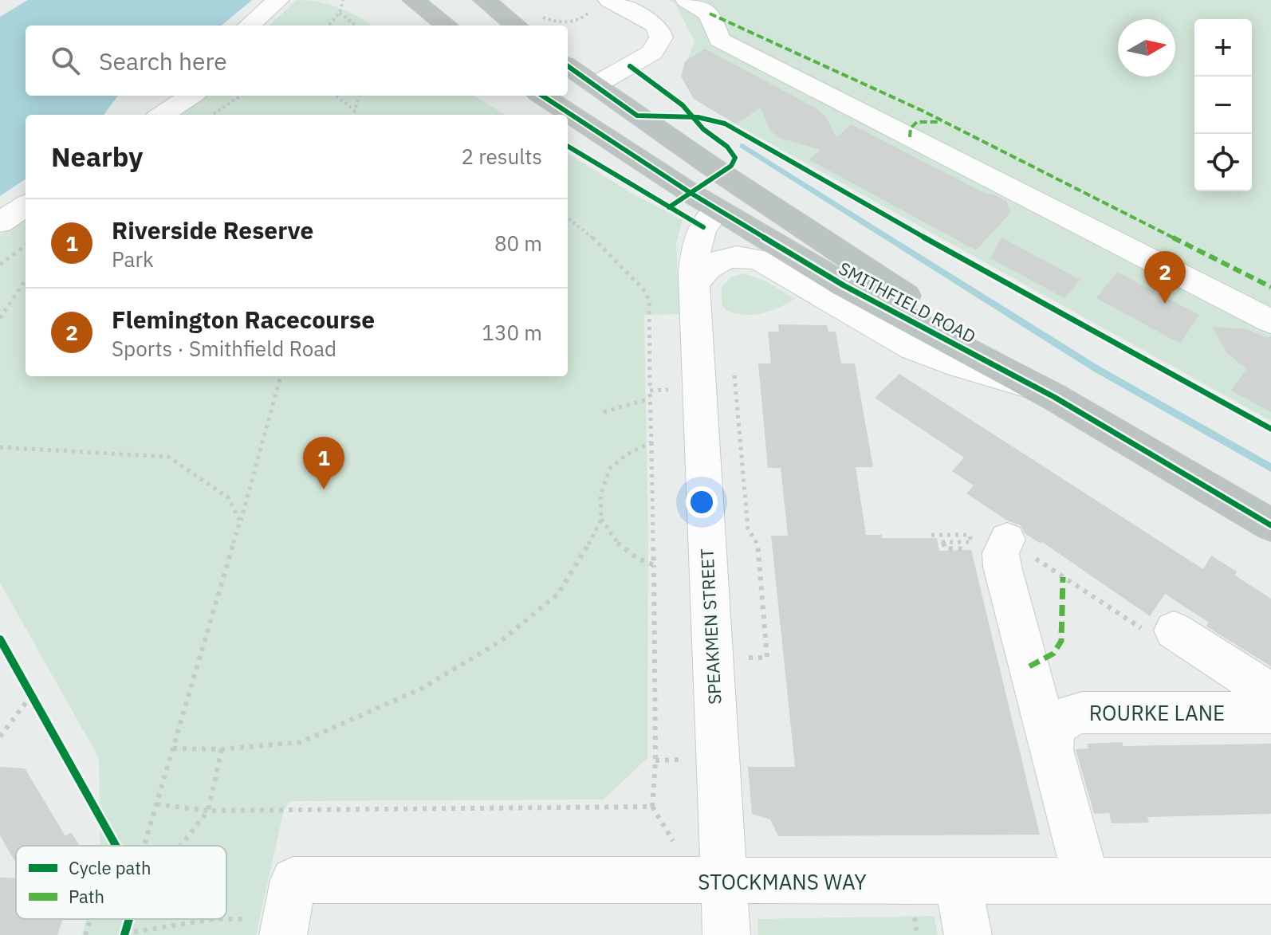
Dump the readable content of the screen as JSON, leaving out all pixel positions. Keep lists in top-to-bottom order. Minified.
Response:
{"streets":{"highway":["SMITHFIELD ROAD"],"street":["SPEAKMEN STREET","ROURKE LANE","STOCKMANS WAY"]},"crossings":[["SMITHFIELD ROAD","SPEAKMEN STREET"],["SPEAKMEN STREET","STOCKMANS WAY"],["ROURKE LANE","STOCKMANS WAY"]],"legend":["Cycle path","Path"],"north":"right","page":{"map_buttons":["+","−"],"search":"Search here","heading":["Nearby","2 results"],"list":[{"mark":"1","name":"Riverside Reserve","note":"Park","value":"80 m"},{"mark":"2","name":"Flemington Racecourse","note":"Sports · Smithfield Road","value":"130 m"}],"pins":["2","1"]}}
